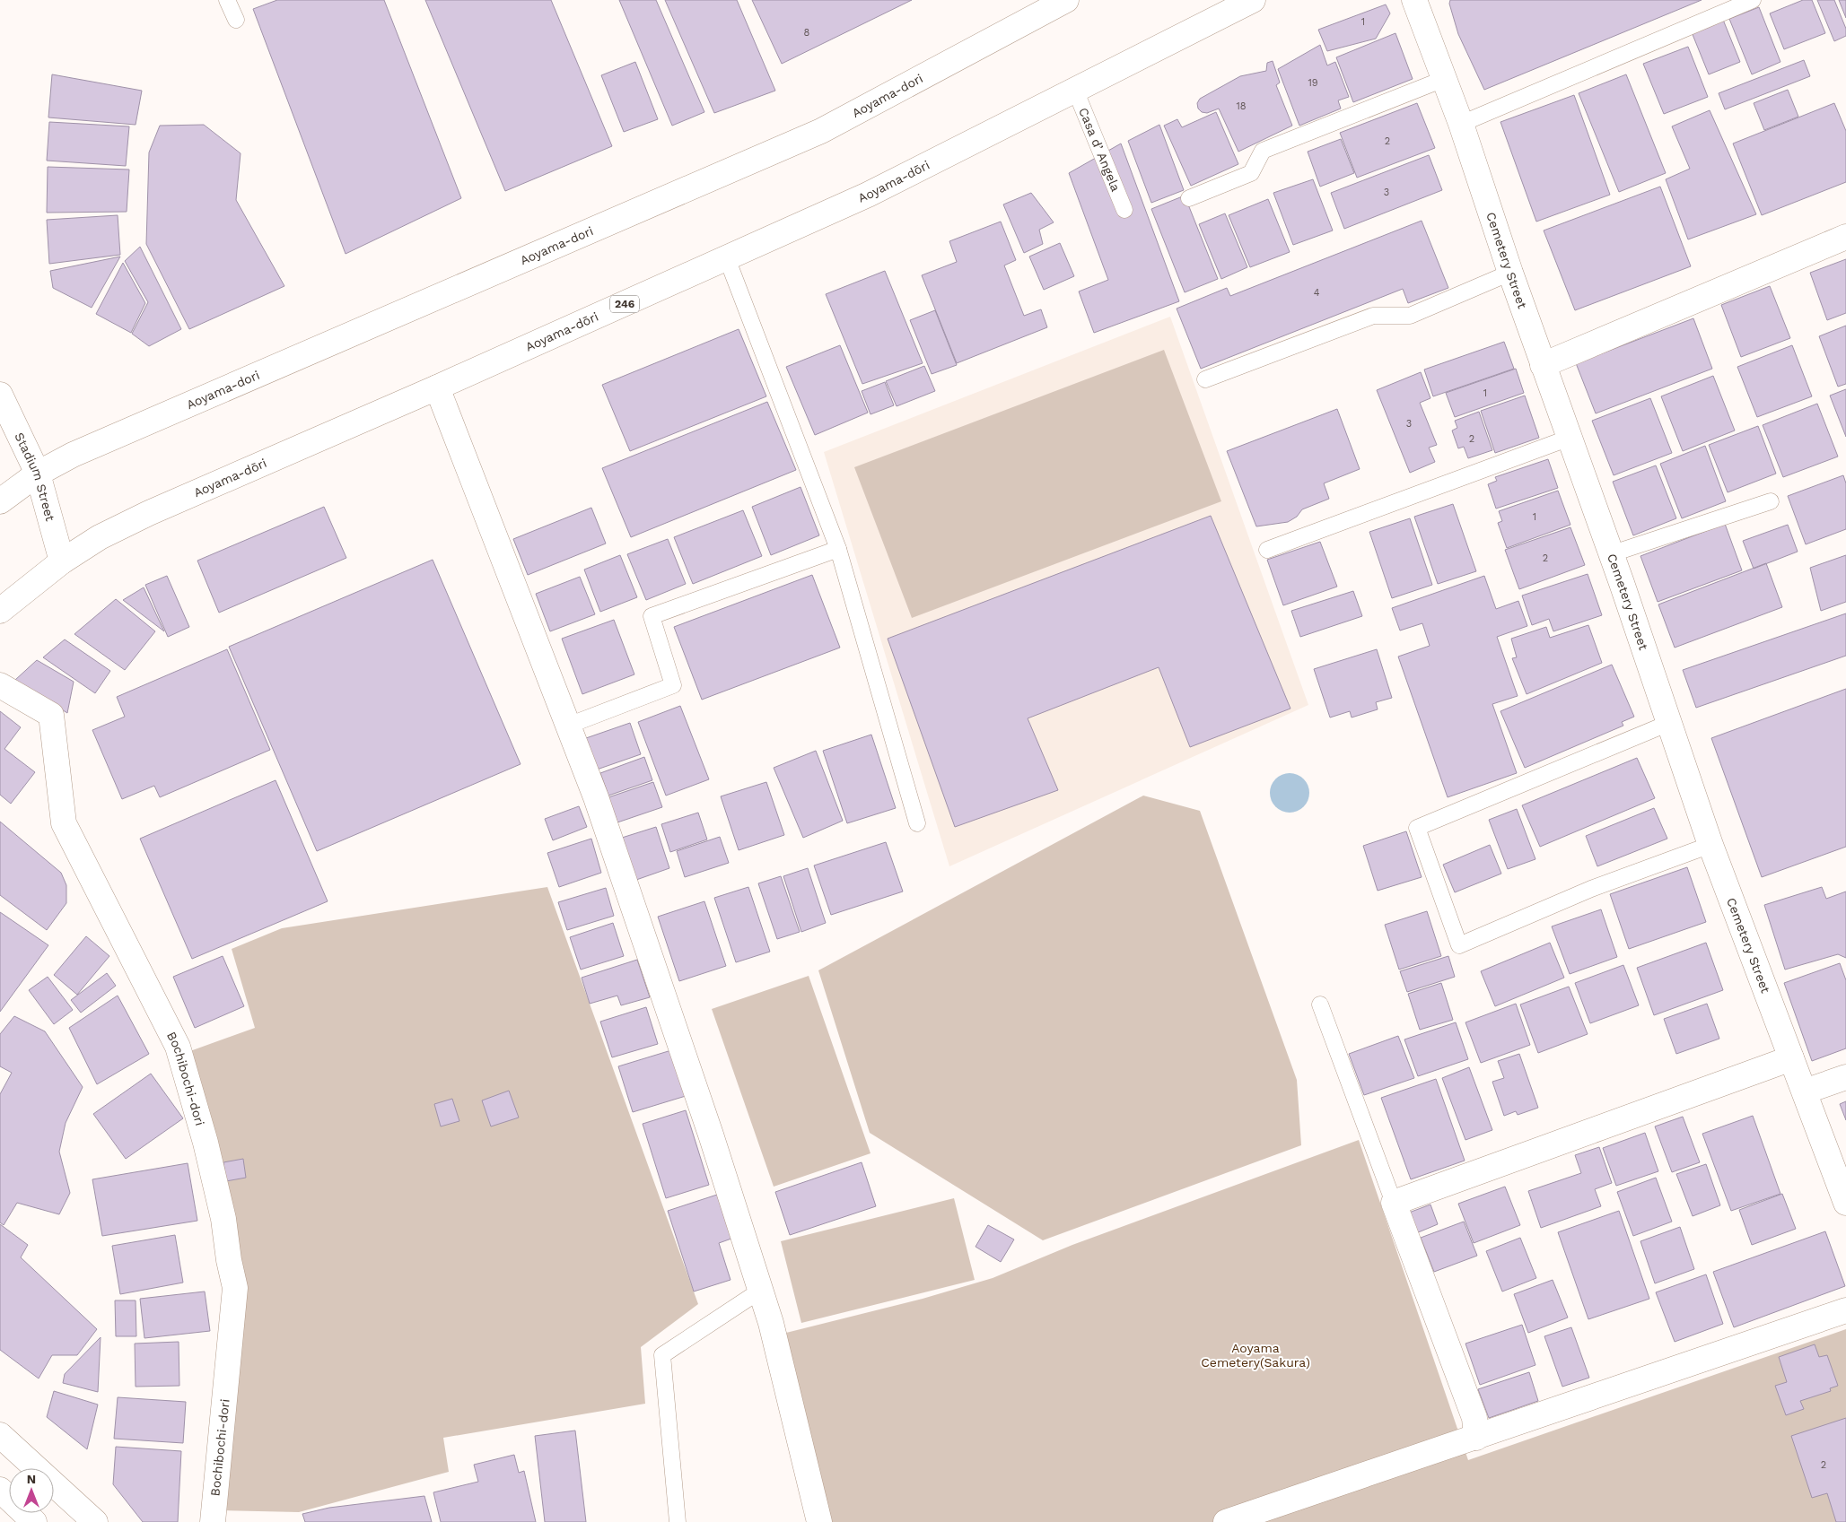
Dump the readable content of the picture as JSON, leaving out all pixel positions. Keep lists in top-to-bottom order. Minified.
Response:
{"streets":{"main road":["Aoyama-dori","Aoyama-dōri","Cemetery Street","246","Stadium Street","Bochibochi-dori"],"lane":["Casa d’ Angela"]},"crossings":[["Aoyama-dori","Stadium Street"],["Casa d’ Angela","Aoyama-dōri"],["Aoyama-dōri","Stadium Street"]],"parks":["Aoyama Cemetery(Sakura)"],"house_numbers":["1","8","19","18","2","3","4","1","3","2","1","2","2"],"north":"top"}
